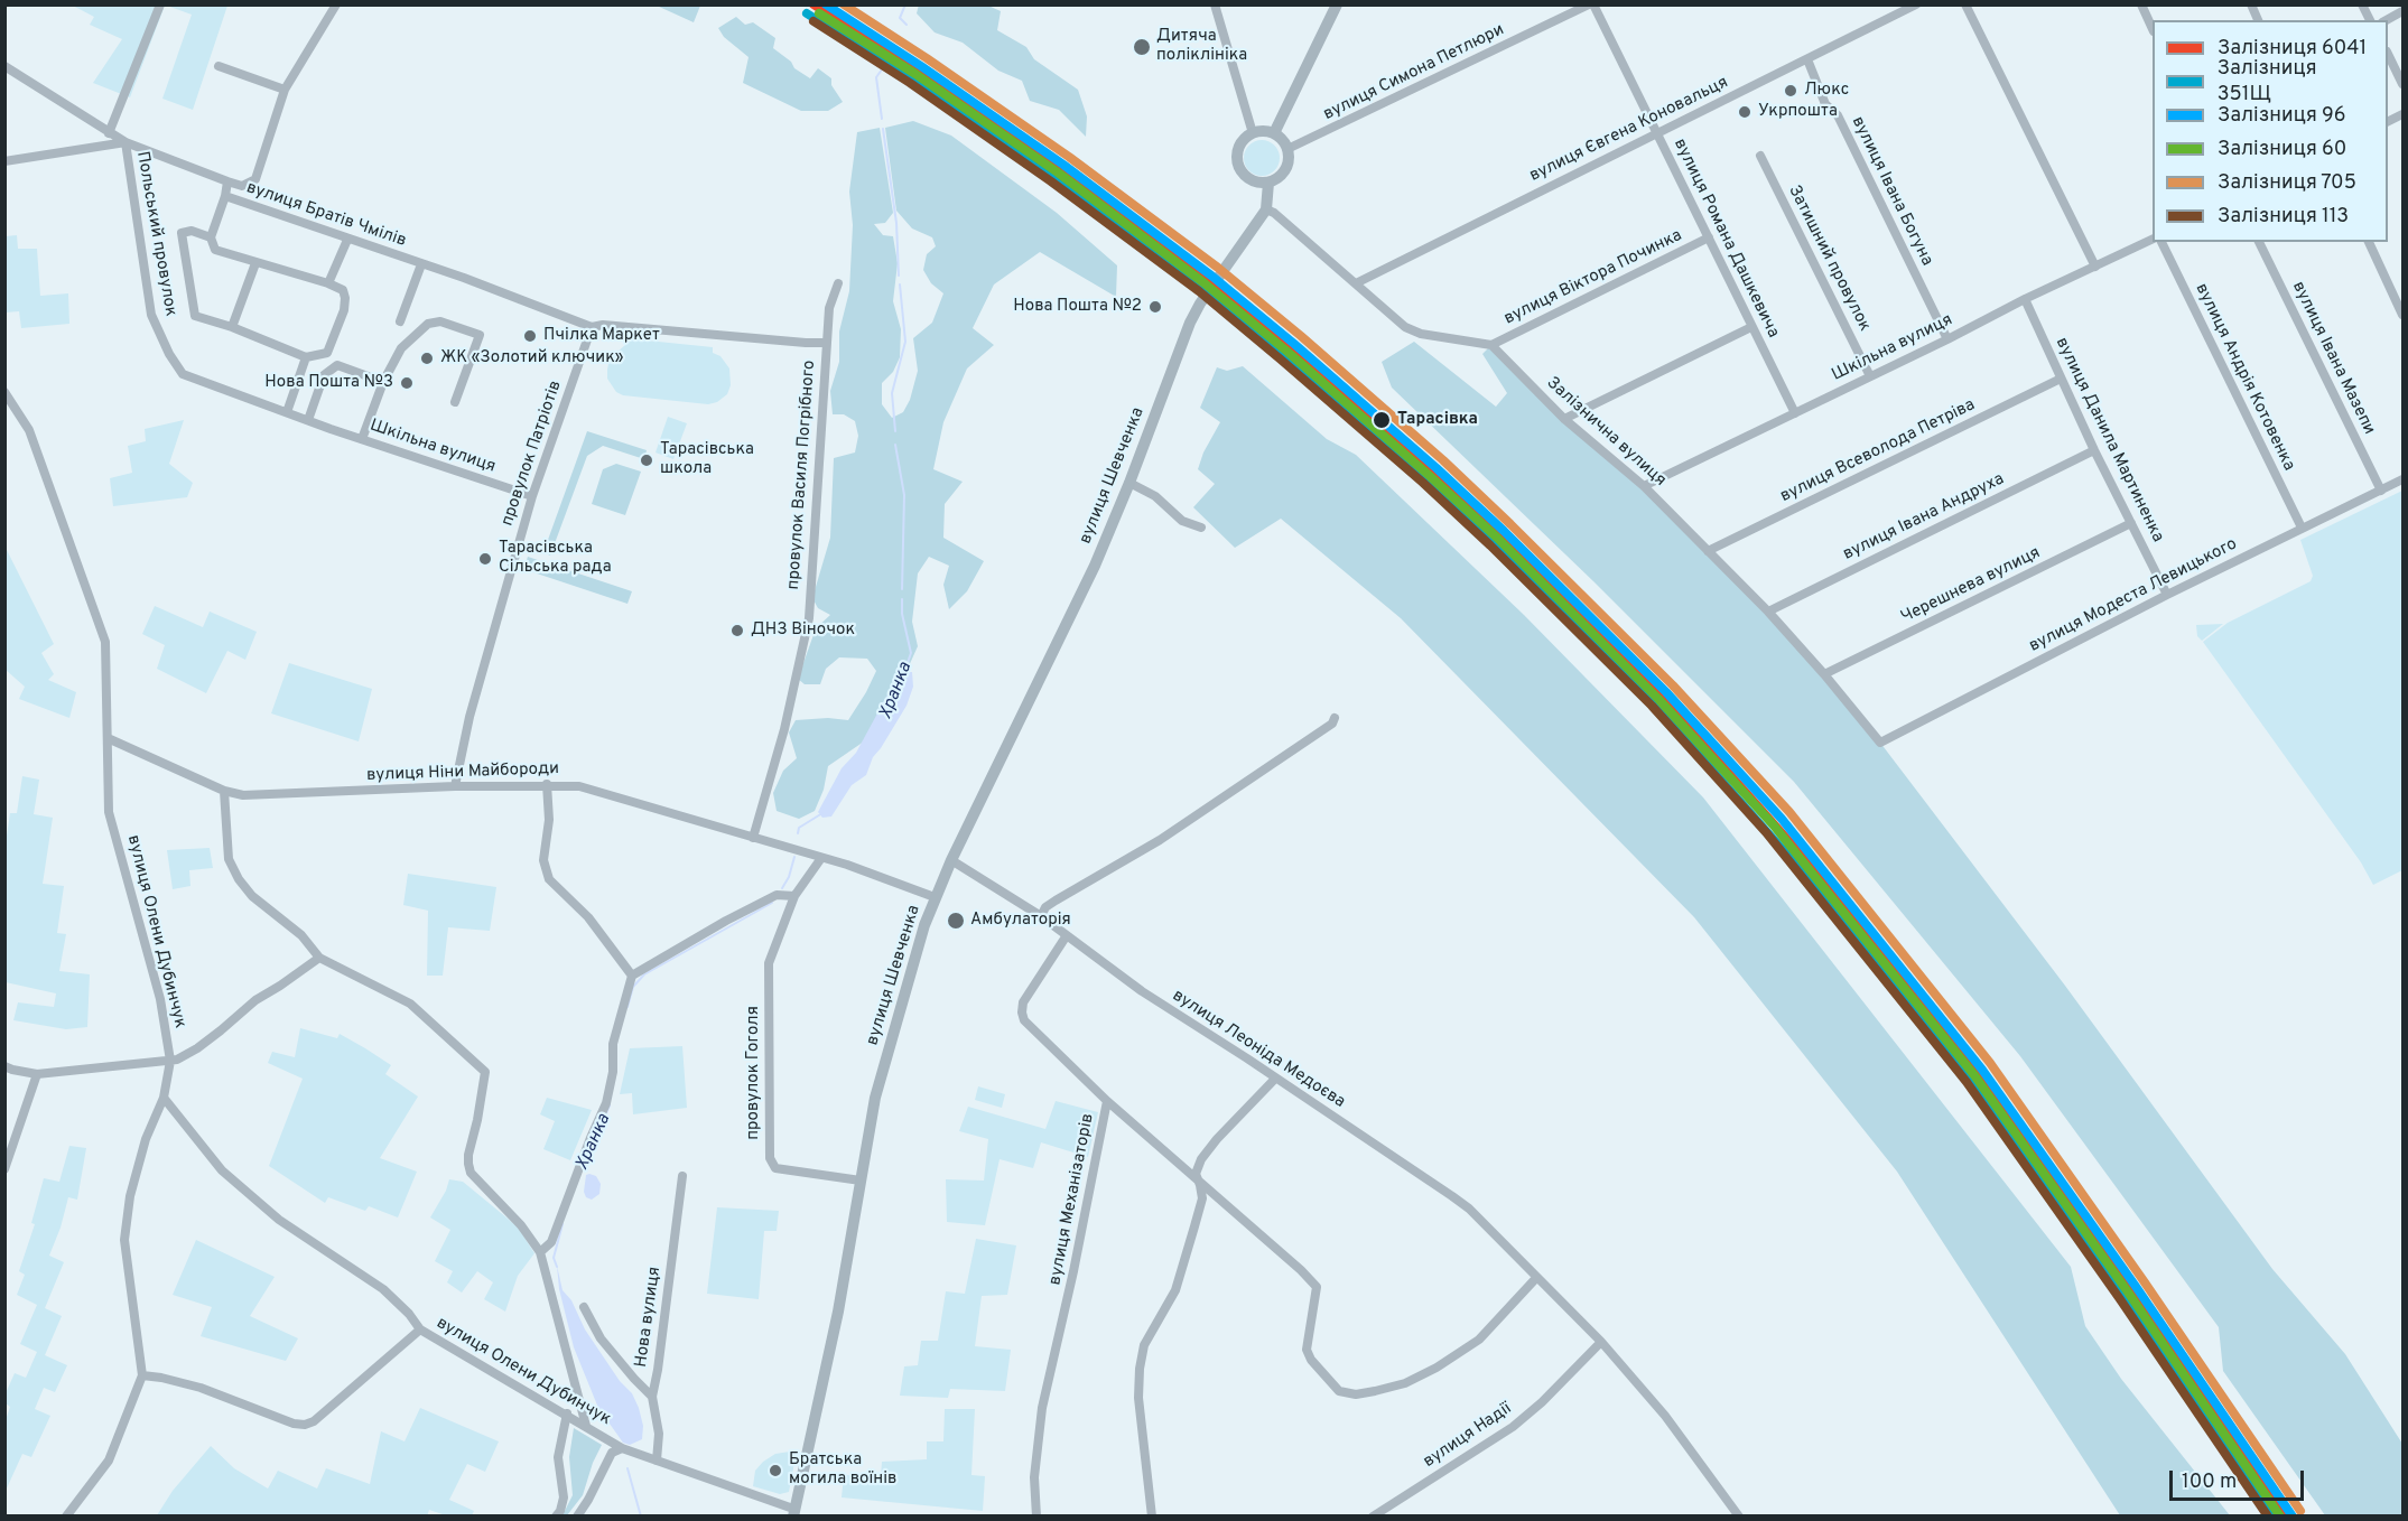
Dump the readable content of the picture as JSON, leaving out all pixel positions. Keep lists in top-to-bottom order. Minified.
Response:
{"streets":{"main road":["вулиця Шевченка"],"street":["вулиця Симона Петлюри","вулиця Євгена Коновальця","вулиця Івана Богуна","вулиця Братів Чмілів","Польський провулок","вулиця Романа Дашкевича","Затишний провулок","вулиця Віктора Починка","Шкільна вулиця","вулиця Івана Мазепи","вулиця Андрія Котовенка","Залізнична вулиця","вулиця Данила Мартиненка","вулиця Всеволода Петріва","провулок Патріотів","провулок Василя Погрібного","вулиця Івана Андруха","Черешнева вулиця","вулиця Модеста Левицького","вулиця Ніни Майбороди","вулиця Олени Дубинчук","вулиця Леоніда Медоєва","провулок Гоголя","вулиця Механізаторів","Нова вулиця","вулиця Надії"]},"crossings":[["вулиця Симона Петлюри","вулиця Романа Дашкевича"],["вулиця Євгена Коновальця","вулиця Івана Богуна"],["вулиця Євгена Коновальця","вулиця Романа Дашкевича"],["вулиця Івана Богуна","Шкільна вулиця"],["вулиця Братів Чмілів","Польський провулок"],["вулиця Братів Чмілів","провулок Патріотів"],["вулиця Братів Чмілів","провулок Василя Погрібного"],["Польський провулок","Шкільна вулиця"],["вулиця Романа Дашкевича","вулиця Віктора Починка"],["вулиця Романа Дашкевича","Шкільна вулиця"],["Затишний провулок","Шкільна вулиця"],["вулиця Віктора Починка","Залізнична вулиця"],["Шкільна вулиця","Залізнична вулиця"],["Шкільна вулиця","вулиця Данила Мартиненка"],["Шкільна вулиця","провулок Патріотів"],["вулиця Івана Мазепи","вулиця Модеста Левицького"],["вулиця Андрія Котовенка","вулиця Модеста Левицького"],["Залізнична вулиця","вулиця Всеволода Петріва"],["Залізнична вулиця","вулиця Івана Андруха"],["Залізнична вулиця","Черешнева вулиця"],["Залізнична вулиця","вулиця Модеста Левицького"],["вулиця Данила Мартиненка","вулиця Всеволода Петріва"],["вулиця Данила Мартиненка","вулиця Івана Андруха"],["вулиця Данила Мартиненка","Черешнева вулиця"],["вулиця Данила Мартиненка","вулиця Модеста Левицького"],["провулок Патріотів","провулок Василя Погрібного"],["провулок Патріотів","вулиця Ніни Майбороди"],["провулок Василя Погрібного","вулиця Ніни Майбороди"],["вулиця Шевченка","вулиця Ніни Майбороди"],["вулиця Шевченка","вулиця Олени Дубинчук"],["вулиця Шевченка","вулиця Леоніда Медоєва"],["вулиця Шевченка","провулок Гоголя"],["вулиця Ніни Майбороди","вулиця Олени Дубинчук"],["вулиця Олени Дубинчук","Нова вулиця"],["вулиця Леоніда Медоєва","вулиця Механізаторів"],["вулиця Леоніда Медоєва","вулиця Надії"]],"water":["Хранка"],"places":["Дитяча поліклініка","Люкс","Укрпошта","Нова Пошта №2","Пчілка Маркет","ЖК «Золотий ключик»","Нова Пошта №3","Тарасівка","Тарасівська школа","Тарасівська Сільська рада","ДНЗ Віночок","Амбулаторія","Братська могила воїнів"],"lines":["rail line 6041","rail line 96","rail line 705","rail line 351Щ","rail line 60","rail line 113"],"legend":["Залізниця 6041","Залізниця 351Щ","Залізниця 96","Залізниця 60","Залізниця 705","Залізниця 113"],"scale_bar":"100 m"}
